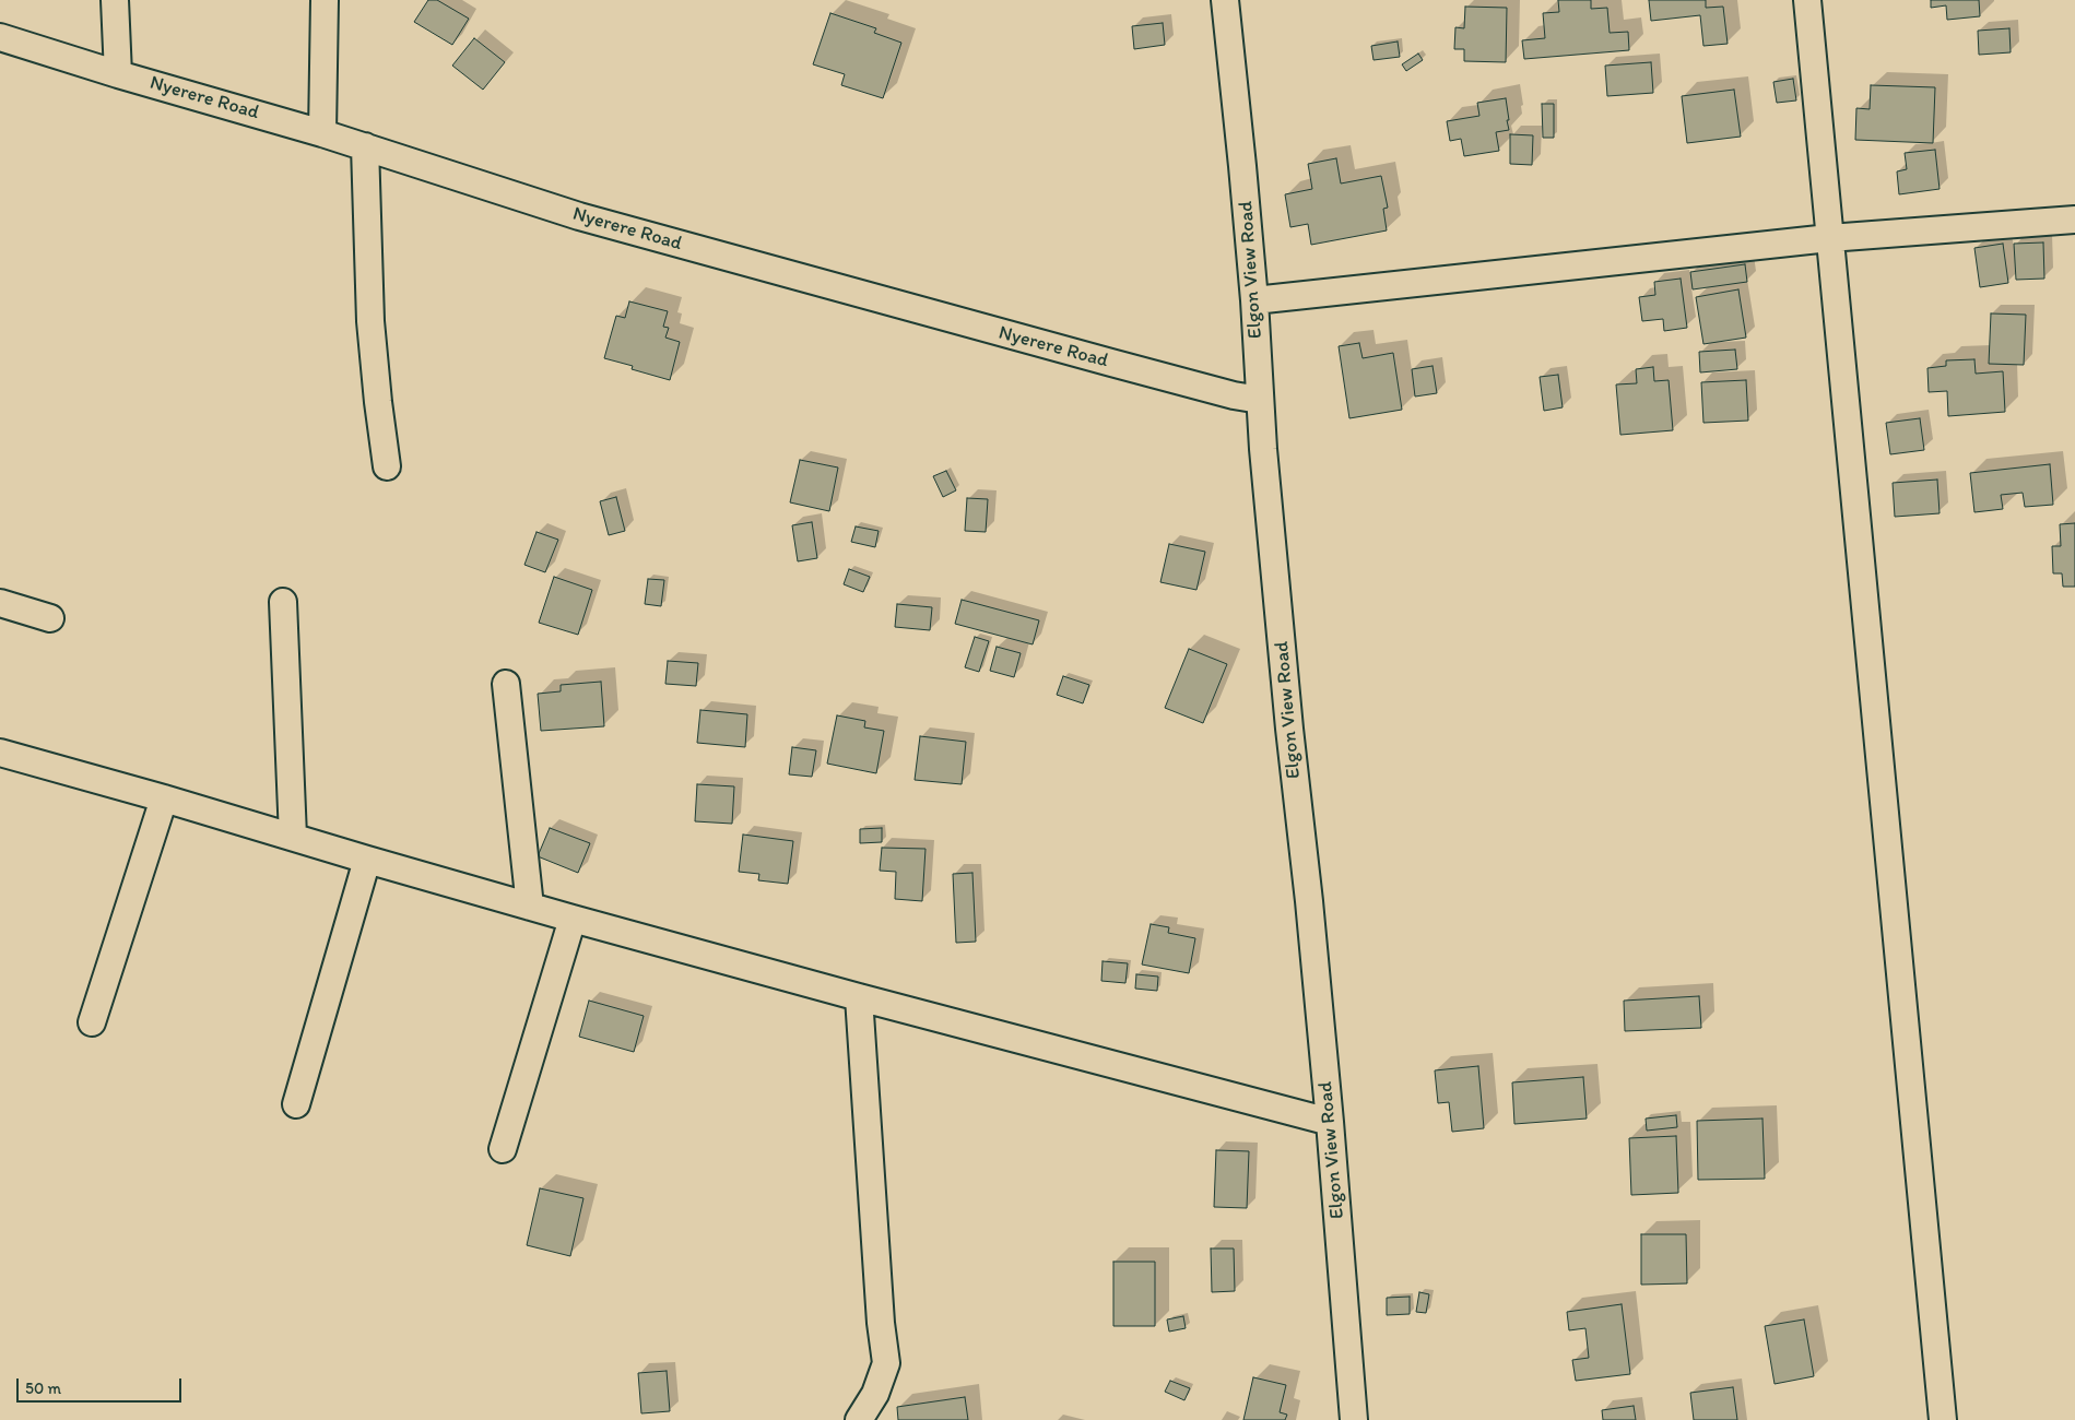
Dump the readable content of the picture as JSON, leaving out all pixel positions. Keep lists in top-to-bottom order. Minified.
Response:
{"streets":{"street":["Nyerere Road","Elgon View Road"]},"crossings":[["Nyerere Road","Elgon View Road"]],"scale_bar":"50 m"}
